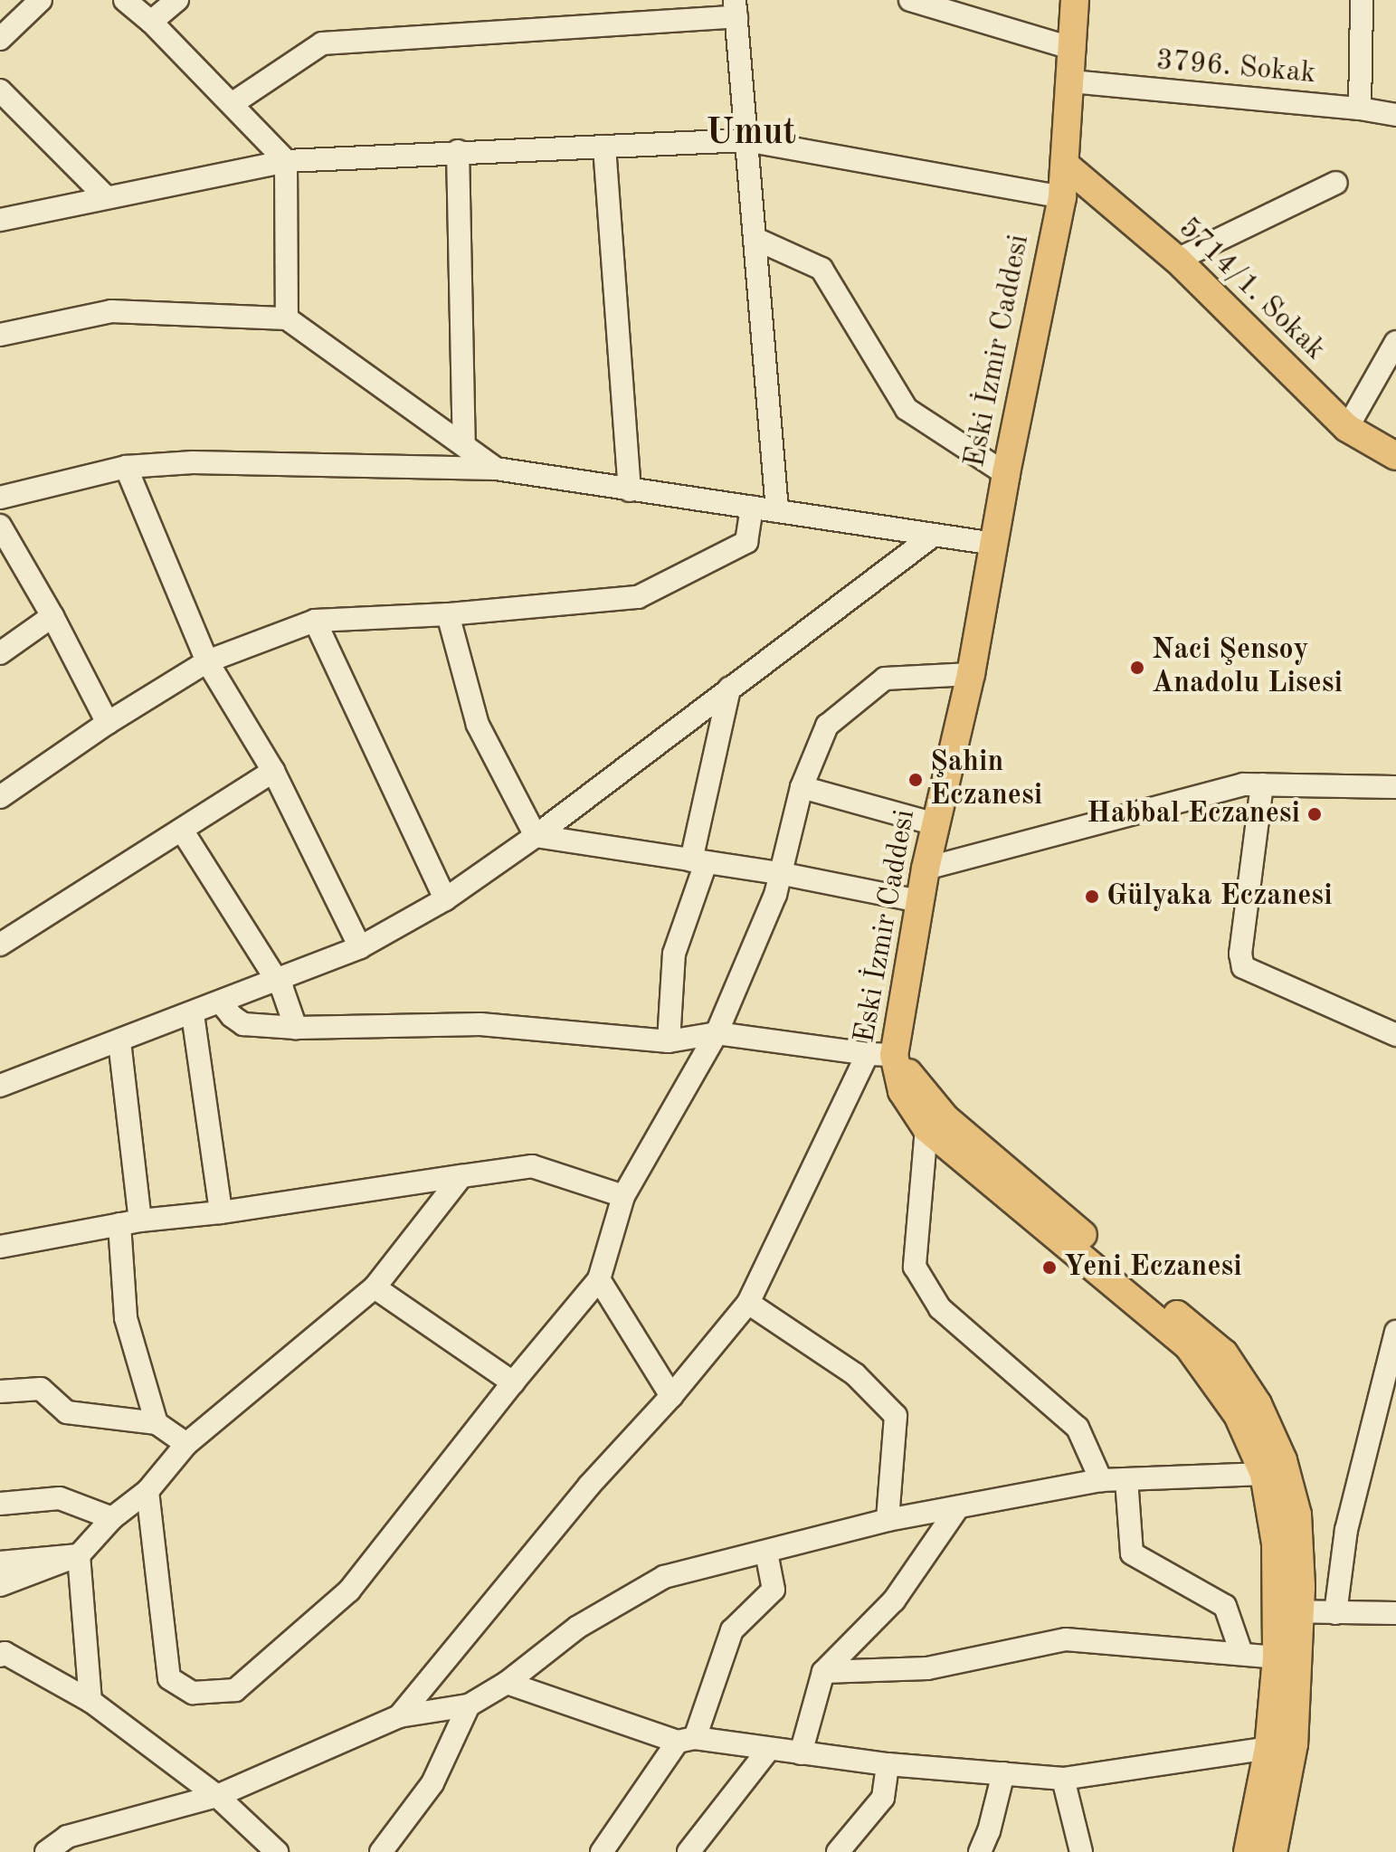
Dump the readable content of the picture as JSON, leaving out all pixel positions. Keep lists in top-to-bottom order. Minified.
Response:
{"streets":{"main road":["5714/1. Sokak","Eski İzmir Caddesi"],"street":["3796. Sokak"]},"crossings":[["3796. Sokak","Eski İzmir Caddesi"],["5714/1. Sokak","Eski İzmir Caddesi"]],"districts":["Umut"],"places":["Naci Şensoy Anadolu Lisesi","Şahin Eczanesi","Habbal Eczanesi","Gülyaka Eczanesi","Yeni Eczanesi"]}
